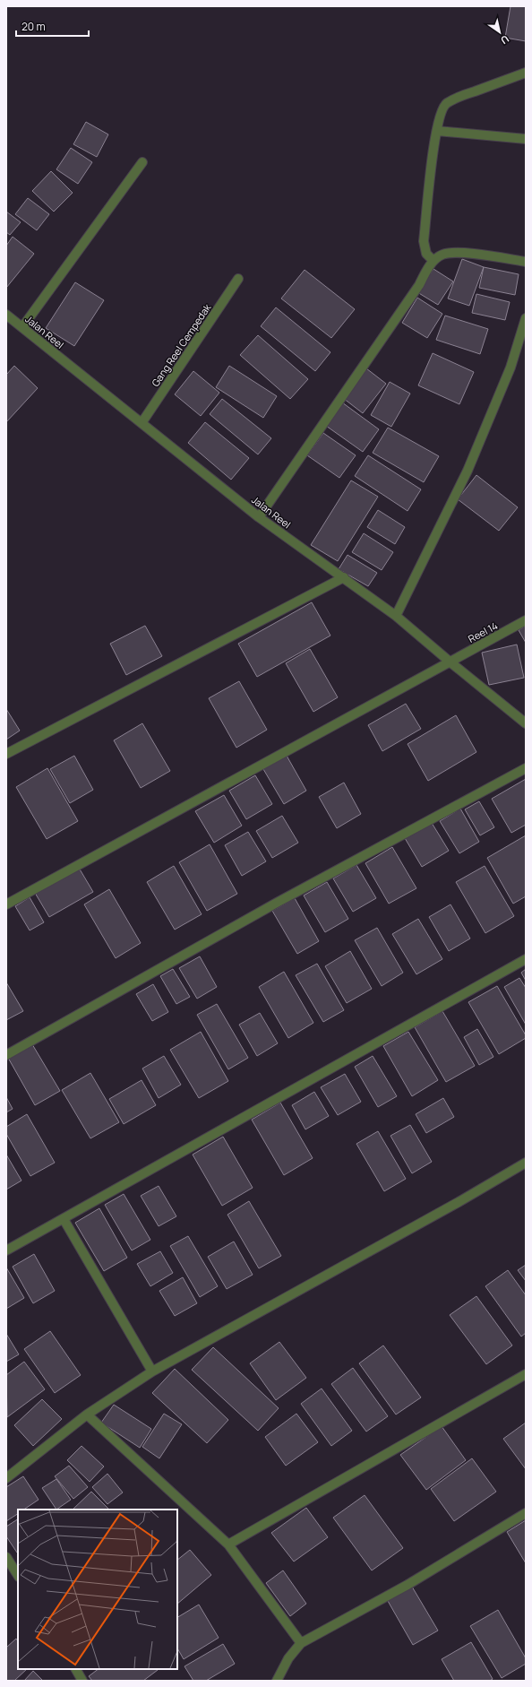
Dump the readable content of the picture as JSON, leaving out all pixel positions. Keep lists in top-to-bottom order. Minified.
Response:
{"streets":{"street":["Jalan Reel","Gang Reel Cempedak","Reel 14"]},"crossings":[["Jalan Reel","Gang Reel Cempedak"],["Jalan Reel","Reel 14"]],"scale_bar":"20 m","north":"bottom right"}
